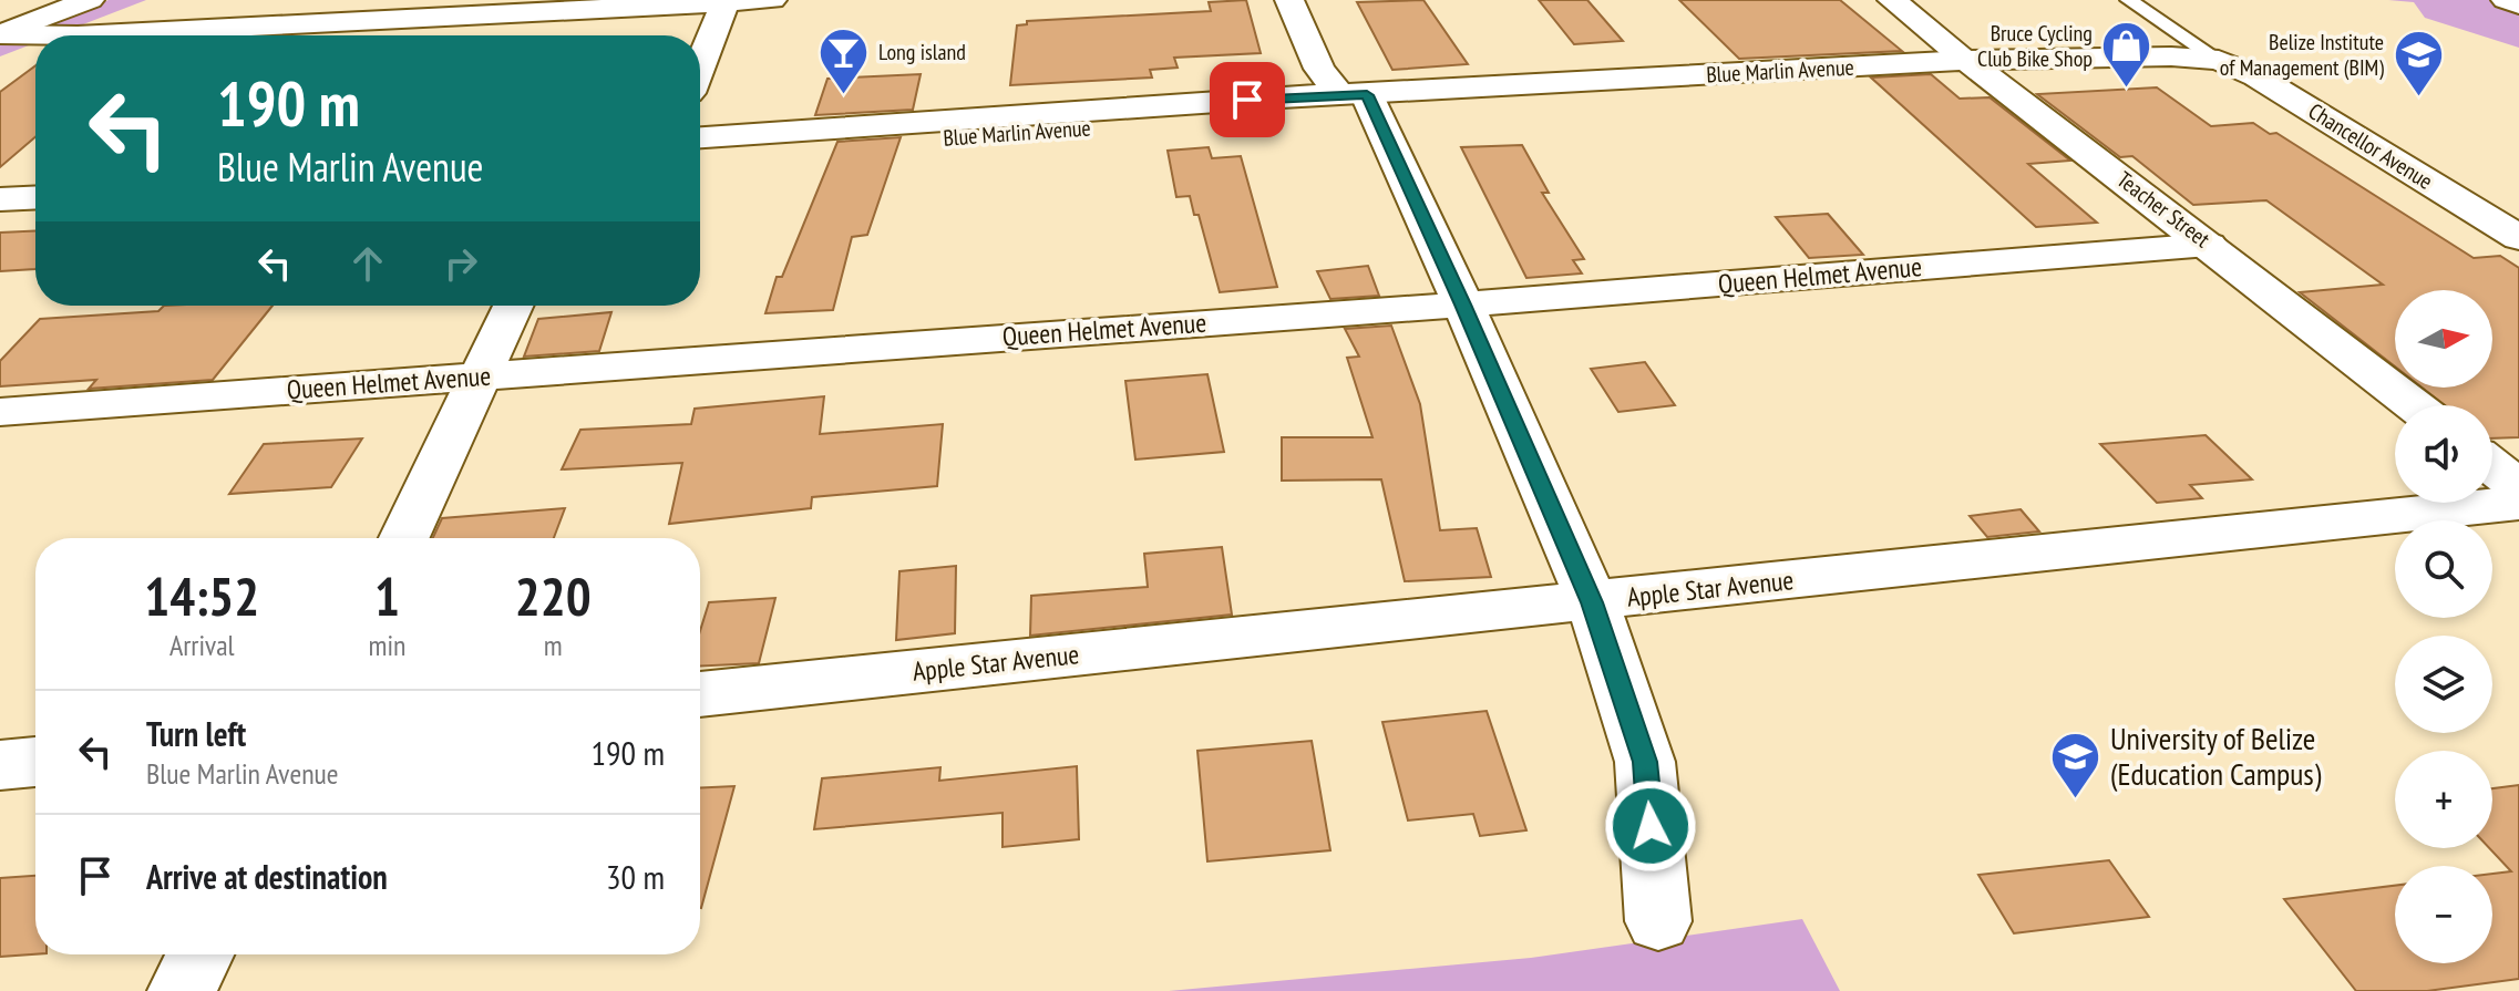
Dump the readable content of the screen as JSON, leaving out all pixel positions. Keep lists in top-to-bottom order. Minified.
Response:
{"streets":{"street":["Blue Marlin Avenue","Chancellor Avenue","Teacher Street","Queen Helmet Avenue","Apple Star Avenue"]},"crossings":[["Blue Marlin Avenue","Chancellor Avenue"],["Blue Marlin Avenue","Teacher Street"],["Teacher Street","Queen Helmet Avenue"]],"places":{"shop":["Bruce Cycling Club Bike Shop"],"bar":["Long island"],"school or university":["Belize Institute of Management (BIM)","University of Belize (Education Campus)"]},"north":"right","page":{"turn":["190 m","Blue Marlin Avenue"],"map_buttons":["+","−"],"eta":["14:52","Arrival","1","min","220","m"],"list":[{"name":"Turn left","note":"Blue Marlin Avenue","value":"190 m"},{"name":"Arrive at destination","value":"30 m"}]}}
